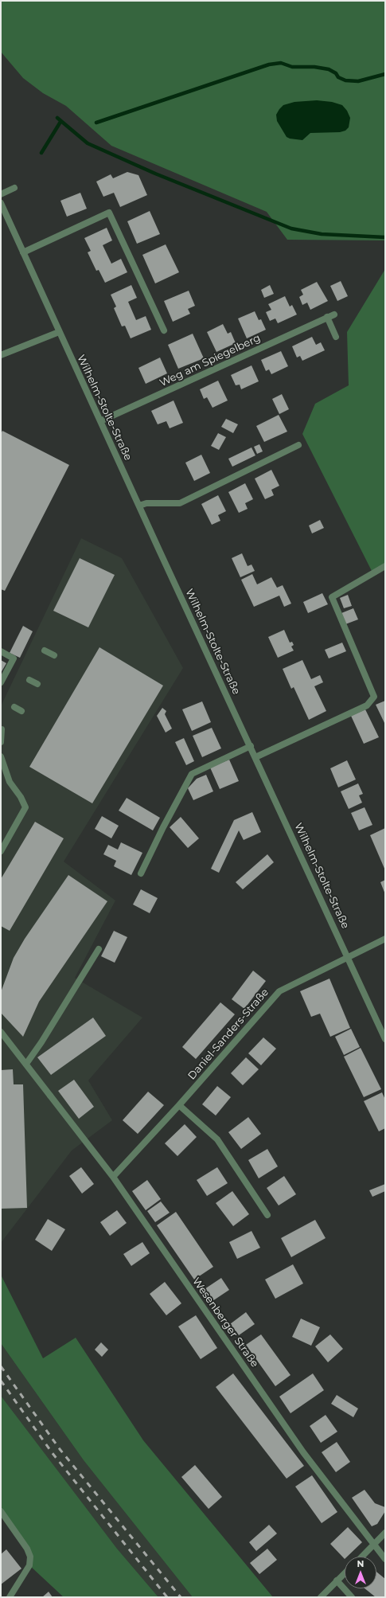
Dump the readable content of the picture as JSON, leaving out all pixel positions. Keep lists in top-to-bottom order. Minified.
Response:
{"streets":{"street":["Weg am Spiegelberg","Wilhelm-Stolte-Straße","Daniel-Sanders-Straße","Wesenberger Straße"]},"crossings":[["Weg am Spiegelberg","Wilhelm-Stolte-Straße"],["Wilhelm-Stolte-Straße","Daniel-Sanders-Straße"],["Daniel-Sanders-Straße","Wesenberger Straße"]],"north":"top"}
